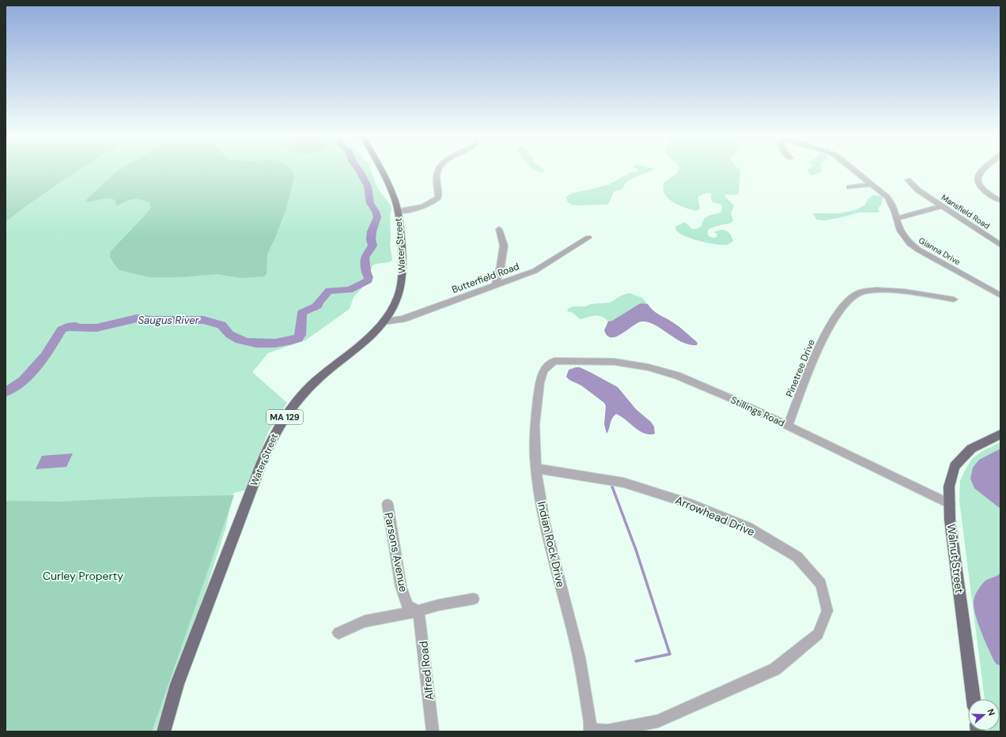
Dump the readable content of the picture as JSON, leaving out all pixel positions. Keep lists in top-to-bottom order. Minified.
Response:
{"streets":{"main road":["Water Street","MA 129","Walnut Street"],"street":["Mansfield Road","Gianna Drive","Butterfield Road","Pinetree Drive","Stillings Road","Arrowhead Drive","Indian Rock Drive","Parsons Avenue","Alfred Road"]},"crossings":[["Water Street","Butterfield Road"],["Pinetree Drive","Stillings Road"],["Stillings Road","Indian Rock Drive"],["Stillings Road","Walnut Street"],["Arrowhead Drive","Indian Rock Drive"],["Parsons Avenue","Alfred Road"]],"water":["Saugus River"],"parks":["Curley Property"],"north":"right"}
